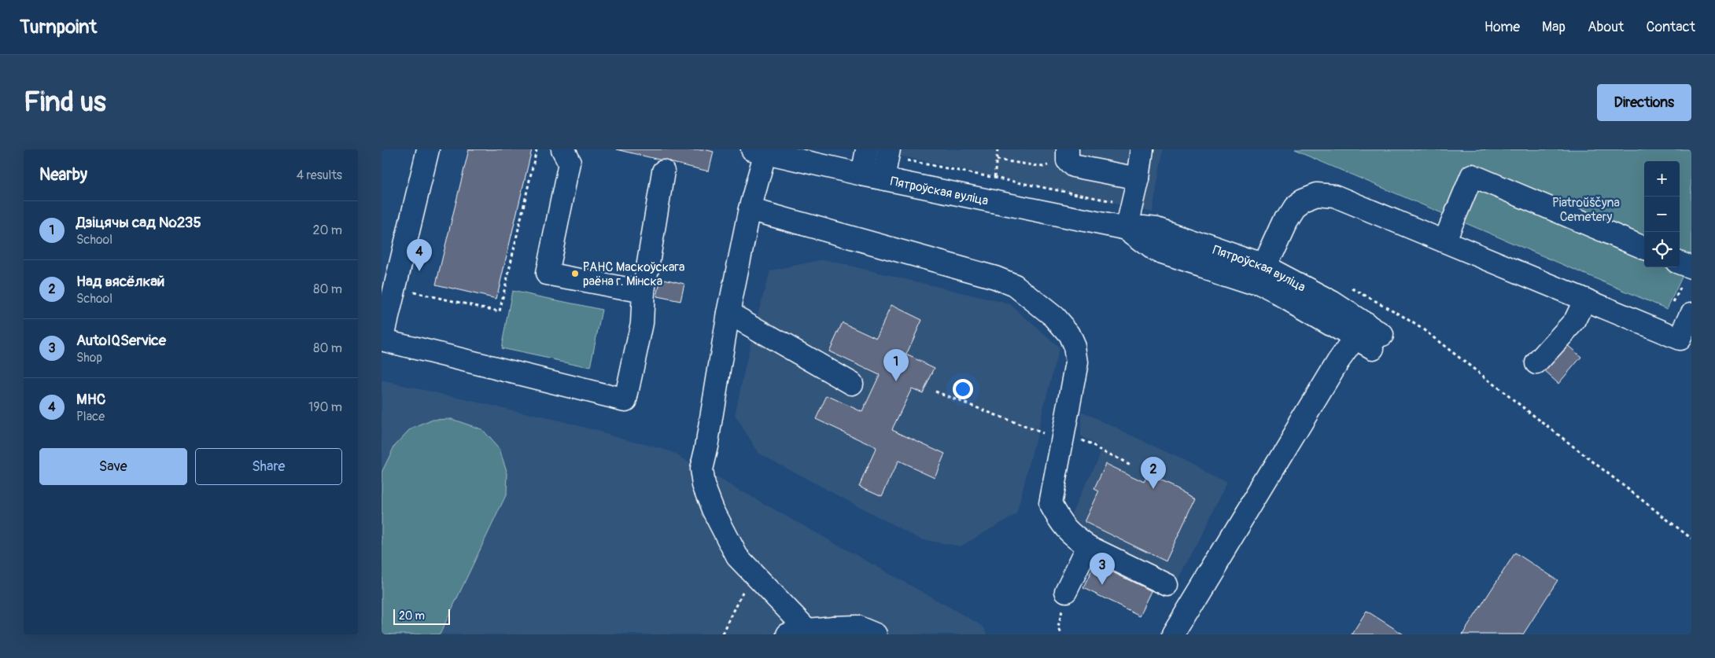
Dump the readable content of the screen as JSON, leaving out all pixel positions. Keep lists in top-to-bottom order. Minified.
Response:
{"streets":{"street":["Пятроўская вуліца"]},"parks":["Piatroŭščyna Cemetery"],"places":["РАНС Маскоўскага раёна г. Мінска"],"scale_bar":"20 m","page":{"header":"Turnpoint","nav":["Home","Map","About","Contact"],"buttons":["Directions",["Save","Share"]],"title":"Find us","heading":["Nearby","4 results"],"map_buttons":["+","−"],"list":[{"mark":"1","name":"Дзіцячы сад №235","note":"School","value":"20 m"},{"mark":"2","name":"Над вясёлкай","note":"School","value":"80 m"},{"mark":"3","name":"AutoIQService","note":"Shop","value":"80 m"},{"mark":"4","name":"МНС","note":"Place","value":"190 m"}],"pins":["4","1","2","3"],"scale":"20 m"}}
